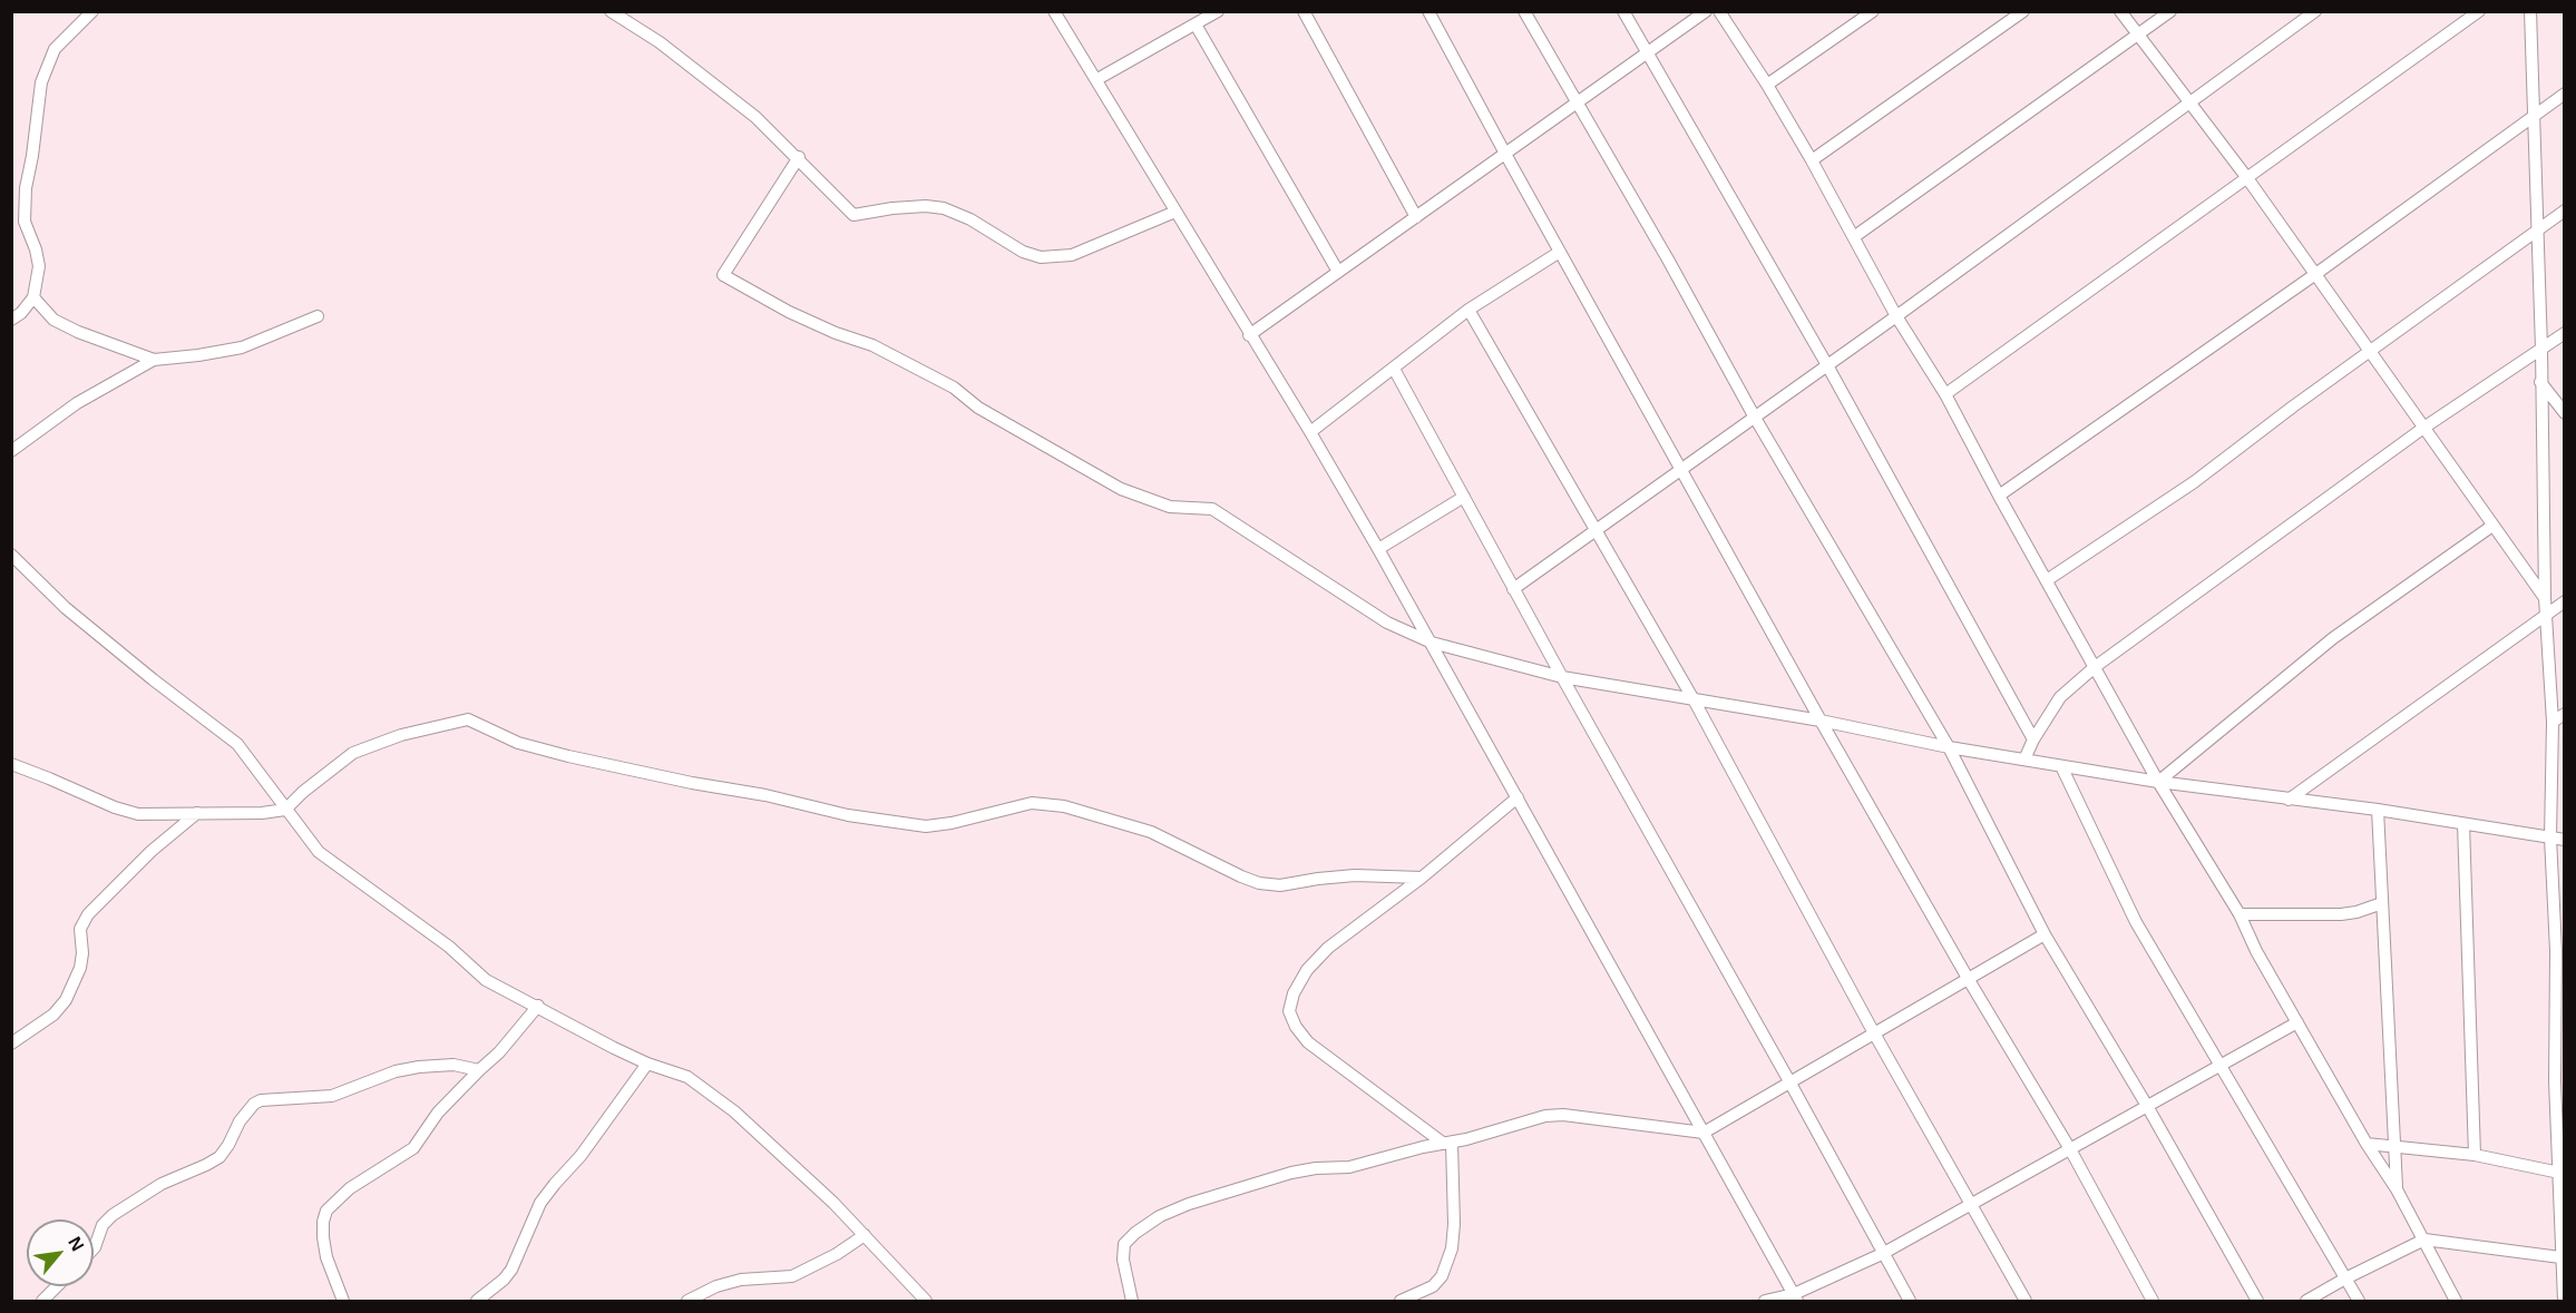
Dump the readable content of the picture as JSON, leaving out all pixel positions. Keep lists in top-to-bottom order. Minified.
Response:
{"north":"top right"}
